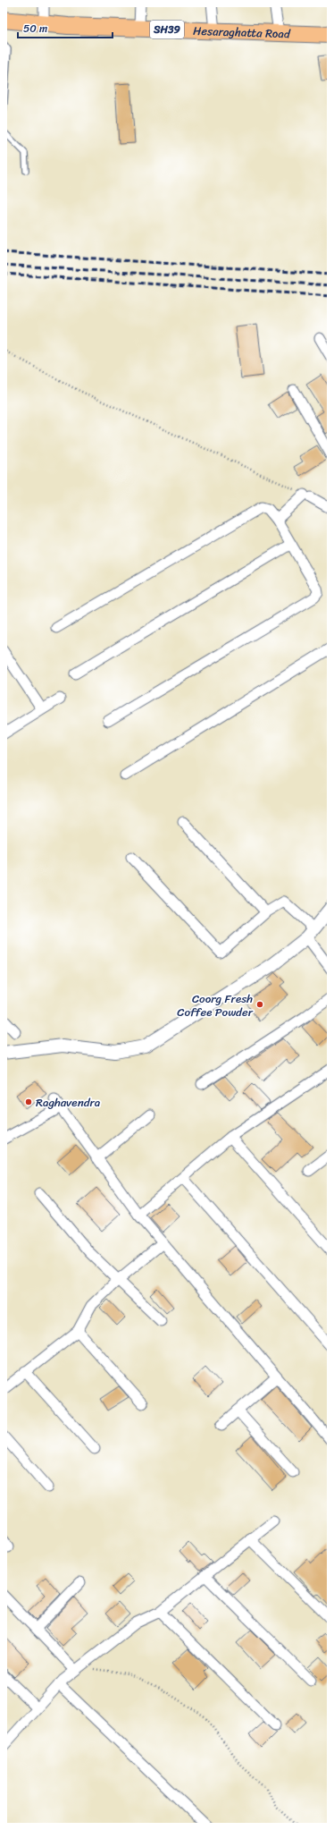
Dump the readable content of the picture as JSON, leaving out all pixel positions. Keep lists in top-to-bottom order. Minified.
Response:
{"streets":{"main road":["SH39","Hesaraghatta Road"]},"places":["Coorg Fresh Coffee Powder","Raghavendra"],"scale_bar":"50 m"}
